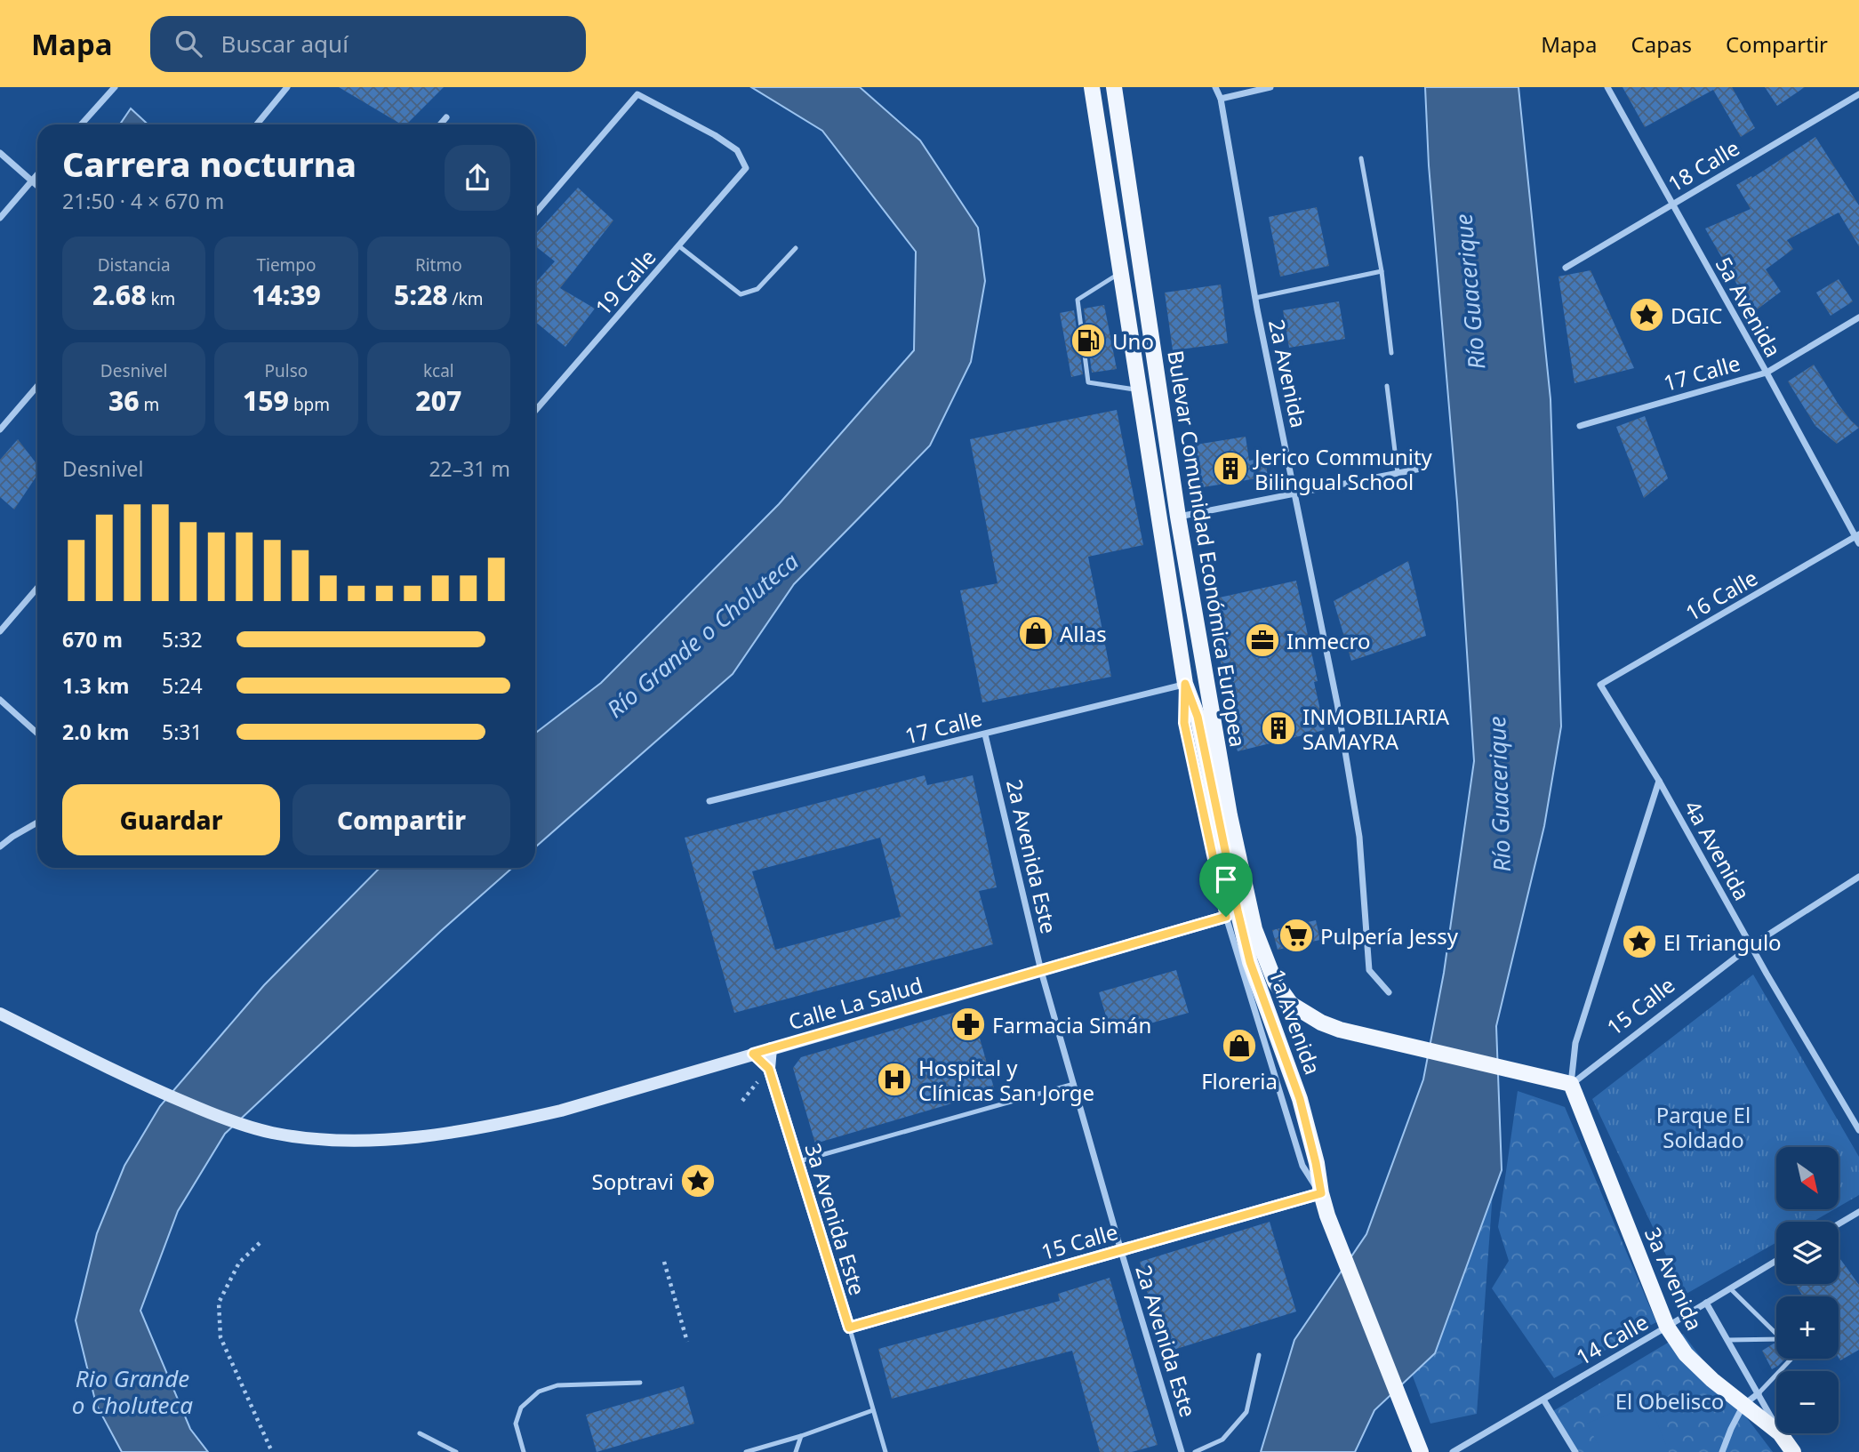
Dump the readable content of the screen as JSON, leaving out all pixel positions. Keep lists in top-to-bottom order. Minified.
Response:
{"streets":{"main road":["Bulevar Comunidad Económica Europea","Calle La Salud","15 Calle","1a Avenida","3a Avenida Este","3a Avenida"],"street":["18 Calle","19 Calle","5a Avenida","17 Calle","2a Avenida","16 Calle","4a Avenida","2a Avenida Este","14 Calle"]},"crossings":[["18 Calle","5a Avenida"],["5a Avenida","17 Calle"],["5a Avenida","16 Calle"],["17 Calle","Bulevar Comunidad Económica Europea"],["17 Calle","2a Avenida Este"],["17 Calle","1a Avenida"],["Bulevar Comunidad Económica Europea","Calle La Salud"],["Bulevar Comunidad Económica Europea","1a Avenida"],["16 Calle","4a Avenida"],["4a Avenida","15 Calle"],["4a Avenida","3a Avenida"],["2a Avenida Este","Calle La Salud"],["2a Avenida Este","15 Calle"],["Calle La Salud","1a Avenida"],["Calle La Salud","3a Avenida Este"],["15 Calle","1a Avenida"],["15 Calle","3a Avenida Este"],["15 Calle","3a Avenida"],["3a Avenida","14 Calle"]],"water":["Río Guacerique","Río Grande o Choluteca","Rio Grande o Choluteca"],"parks":["Parque El Soldado","El Obelisco"],"places":{"place":["DGIC","El Triangulo","Soptravi"],"fuel station":["Uno"],"building":["Jerico Community Bilingual School","INMOBILIARIA SAMAYRA"],"shop":["Allas","Floreria"],"office":["Inmecro"],"supermarket":["Pulpería Jessy"],"pharmacy":["Farmacia Simán"],"hospital":["Hospital y Clínicas San Jorge"]},"north":"bottom right","page":{"header":"Mapa","search":"Buscar aquí","nav":["Mapa","Capas","Compartir"],"heading":["Carrera nocturna","21:50 · 4 × 670 m"],"stats":[["Distancia","2.68 km"],["Tiempo","14:39"],["Ritmo","5:28 /km"],["Desnivel","36 m"],["Pulso","159 bpm"],["kcal","207"]],"chart":["Desnivel","22–31 m"],"list":[{"name":"670 m","note":"5:32"},{"name":"1.3 km","note":"5:24"},{"name":"2.0 km","note":"5:31"}],"buttons":["Guardar","Compartir"],"map_buttons":["+","−"]}}
